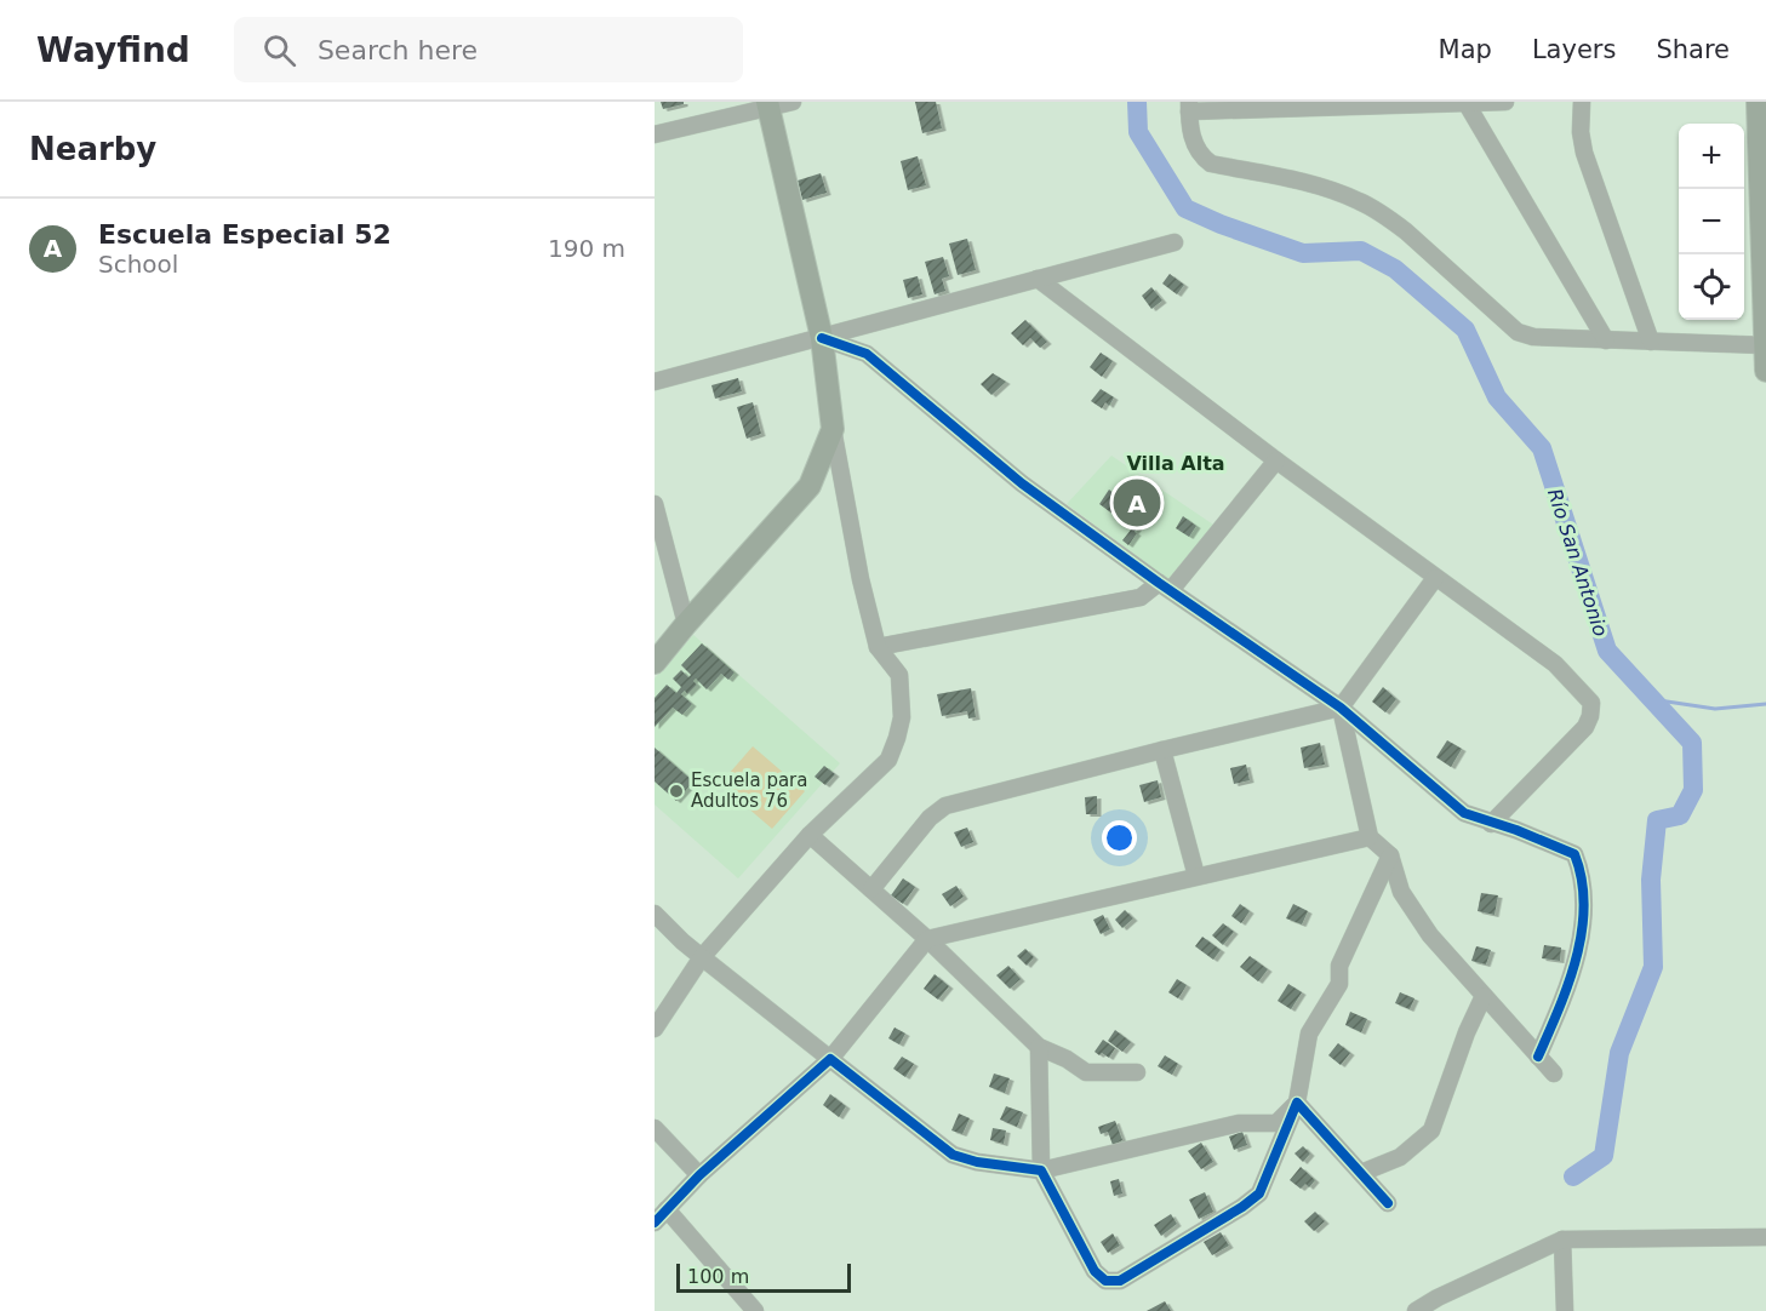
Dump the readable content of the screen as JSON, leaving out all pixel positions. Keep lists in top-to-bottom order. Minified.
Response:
{"districts":["Villa Alta"],"water":["Río San Antonio"],"places":["Escuela para Adultos 76"],"scale_bar":"100 m","page":{"header":"Wayfind","search":"Search here","nav":["Map","Layers","Share"],"heading":"Nearby","map_buttons":["+","−"],"list":[{"mark":"A","name":"Escuela Especial 52","note":"School","value":"190 m"}],"pins":"A","scale":"100 m"}}
